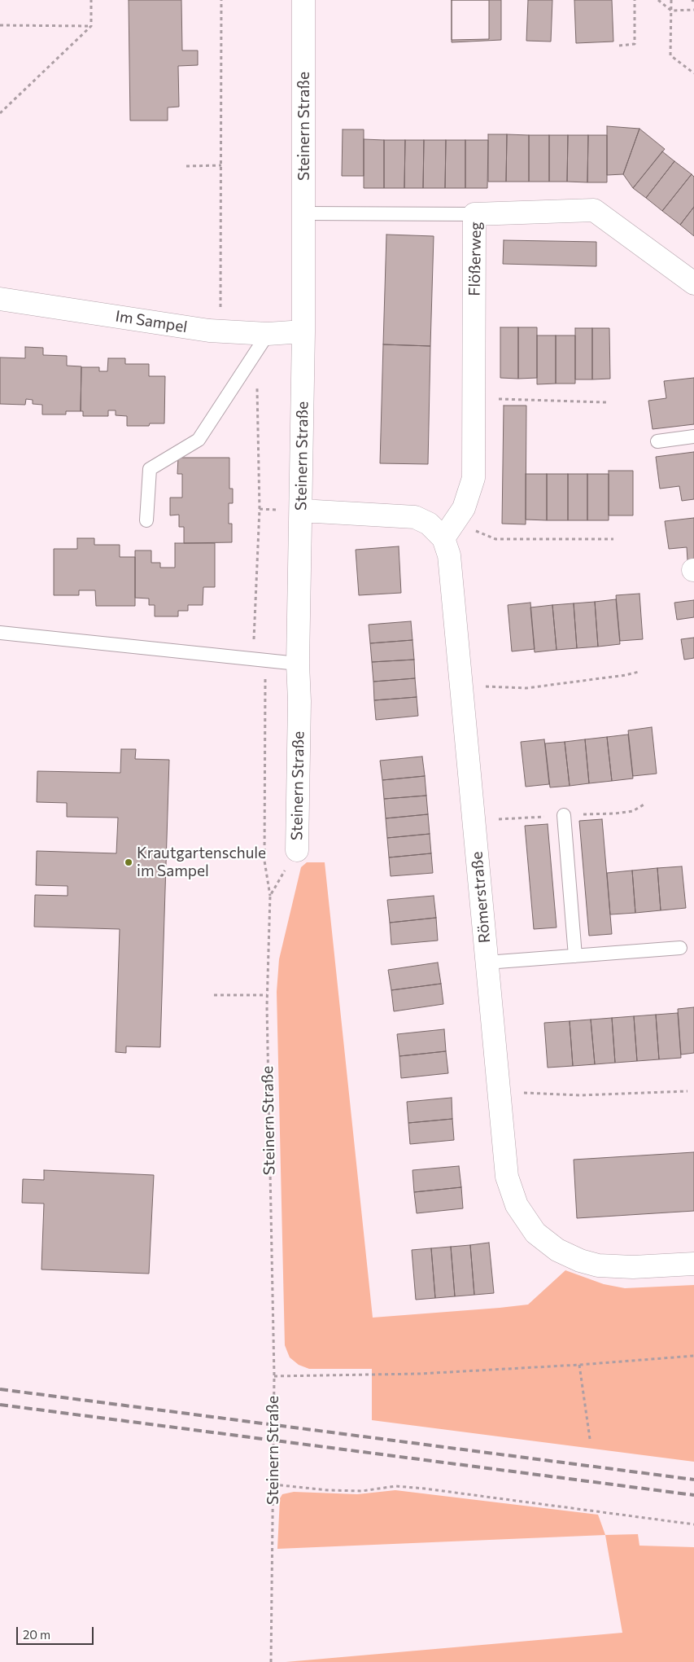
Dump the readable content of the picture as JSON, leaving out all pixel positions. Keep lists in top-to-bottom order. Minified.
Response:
{"streets":{"street":["Steinern Straße","Flößerweg","Im Sampel","Römerstraße"]},"crossings":[["Steinern Straße","Im Sampel"],["Steinern Straße","Römerstraße"],["Flößerweg","Römerstraße"]],"places":["Krautgartenschule im Sampel"],"scale_bar":"20 m"}
